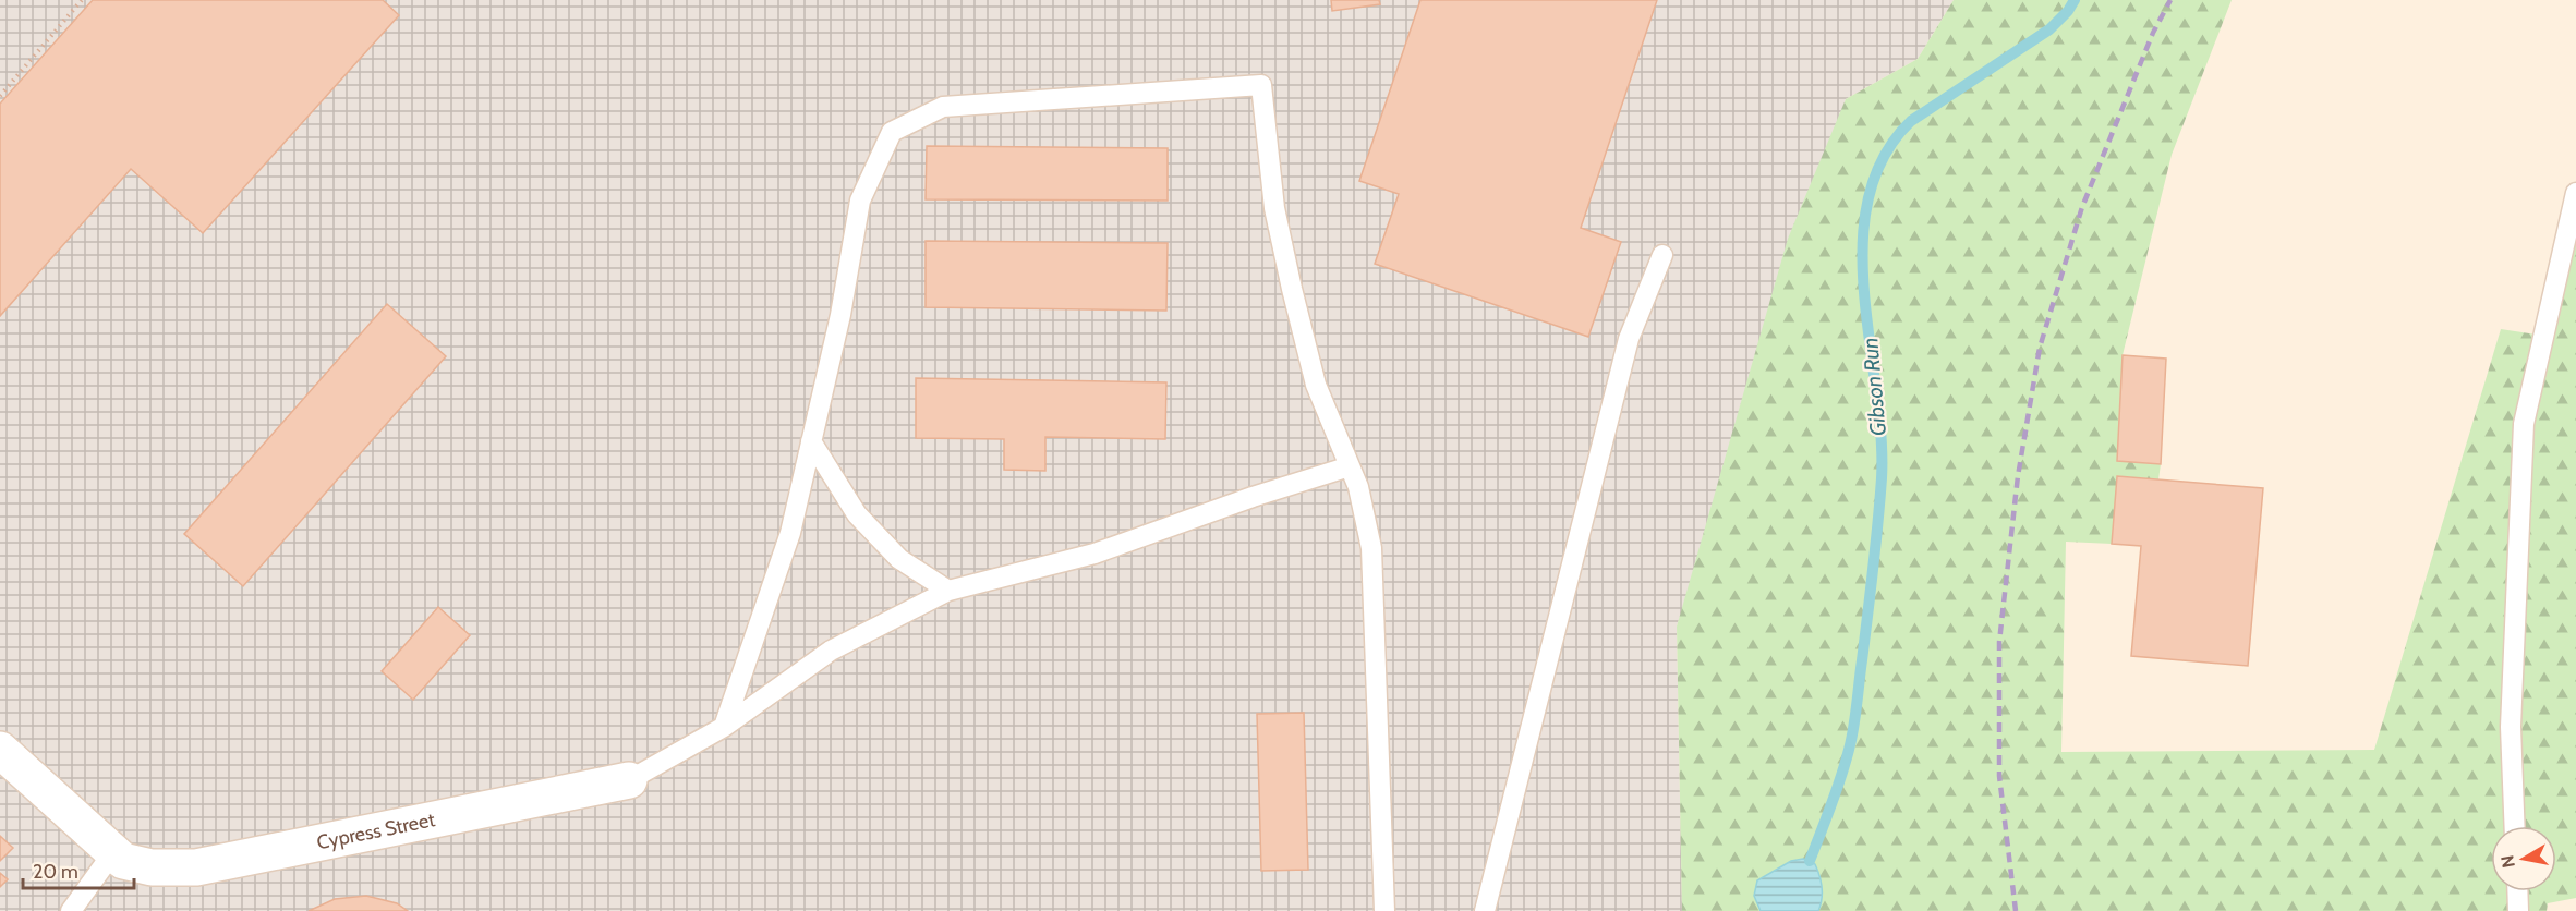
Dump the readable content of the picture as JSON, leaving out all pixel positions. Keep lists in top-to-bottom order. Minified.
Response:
{"streets":{"street":["Cypress Street"]},"water":["Gibson Run"],"scale_bar":"20 m","north":"left"}
